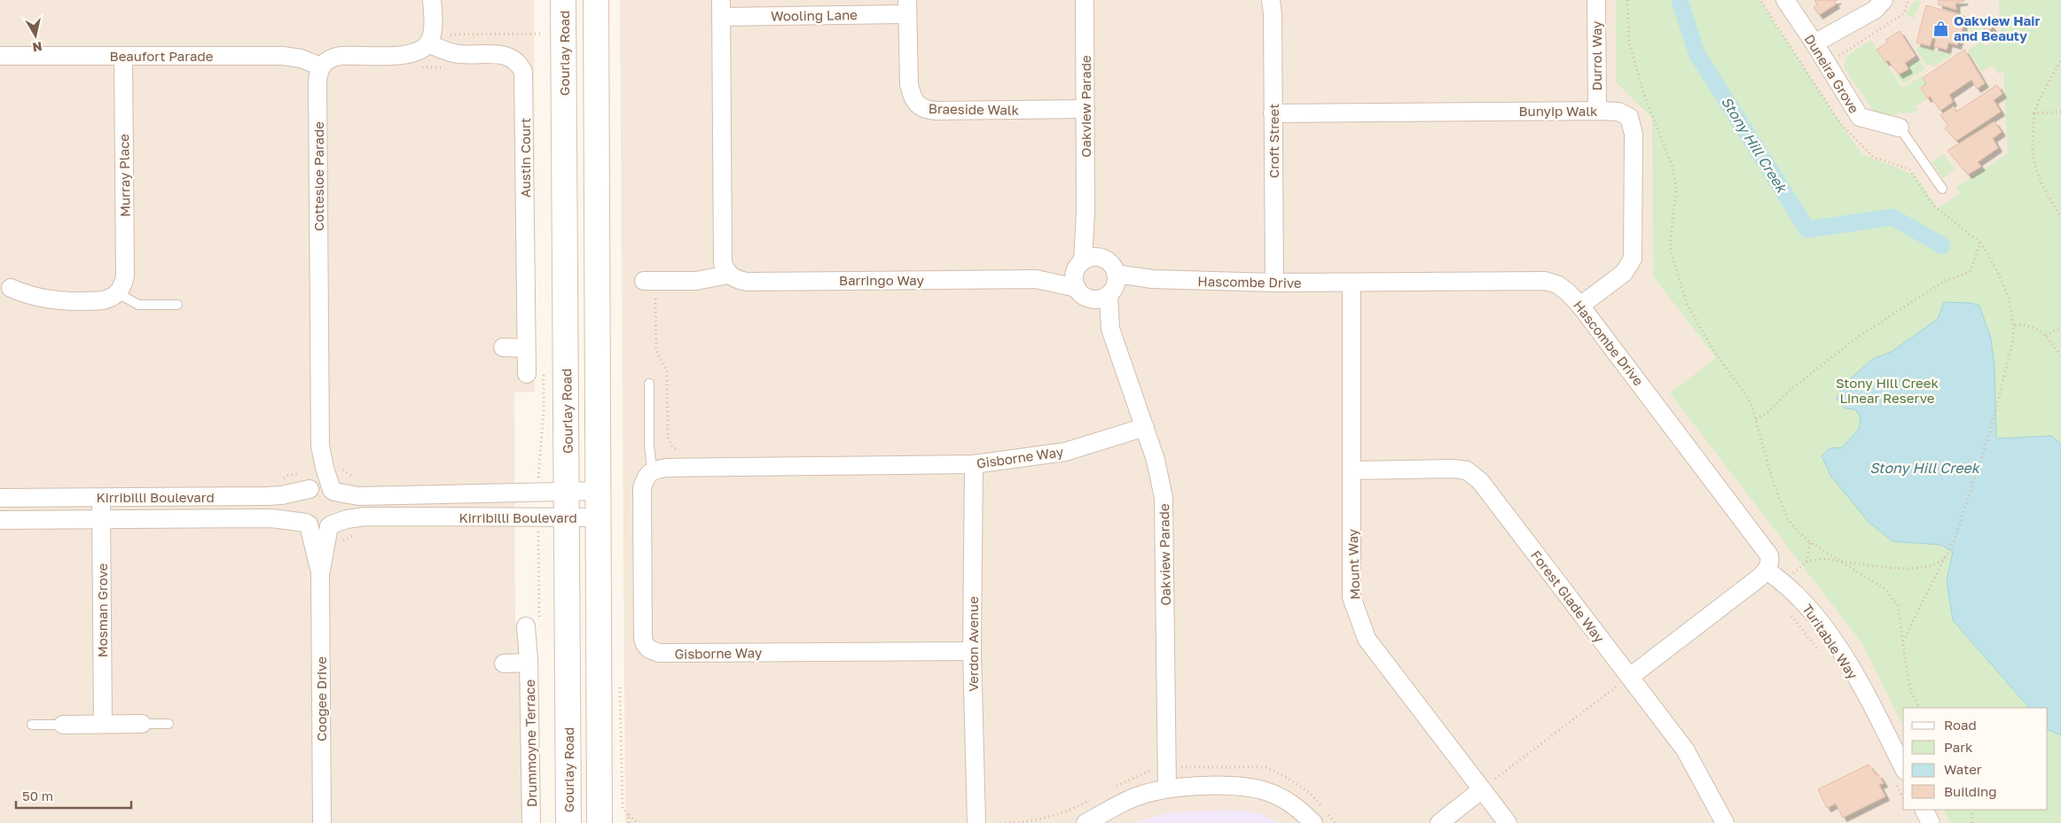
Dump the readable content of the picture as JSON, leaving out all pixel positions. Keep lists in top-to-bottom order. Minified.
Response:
{"streets":{"main road":["Gourlay Road"],"street":["Wooling Lane","Beaufort Parade","Durrol Way","Duneira Grove","Oakview Parade","Braeside Walk","Bunyip Walk","Croft Street","Austin Court","Murray Place","Cottesloe Parade","Barringo Way","Hascombe Drive","Gisborne Way","Kirribilli Boulevard","Mount Way","Forest Glade Way","Mosman Grove","Turitable Way","Verdon Avenue","Coogee Drive","Drummoyne Terrace"]},"crossings":[["Wooling Lane","Braeside Walk"],["Gourlay Road","Kirribilli Boulevard"],["Beaufort Parade","Murray Place"],["Beaufort Parade","Cottesloe Parade"],["Durrol Way","Bunyip Walk"],["Oakview Parade","Braeside Walk"],["Oakview Parade","Barringo Way"],["Oakview Parade","Hascombe Drive"],["Oakview Parade","Gisborne Way"],["Bunyip Walk","Croft Street"],["Bunyip Walk","Hascombe Drive"],["Croft Street","Hascombe Drive"],["Cottesloe Parade","Kirribilli Boulevard"],["Cottesloe Parade","Coogee Drive"],["Barringo Way","Hascombe Drive"],["Hascombe Drive","Mount Way"],["Hascombe Drive","Turitable Way"],["Gisborne Way","Verdon Avenue"],["Kirribilli Boulevard","Mosman Grove"],["Kirribilli Boulevard","Coogee Drive"],["Mount Way","Forest Glade Way"]],"water":["Stony Hill Creek"],"parks":["Stony Hill Creek Linear Reserve"],"places":{"shop":["Oakview Hair and Beauty"]},"legend":["Road","Park","Water","Building"],"scale_bar":"50 m","north":"bottom"}
